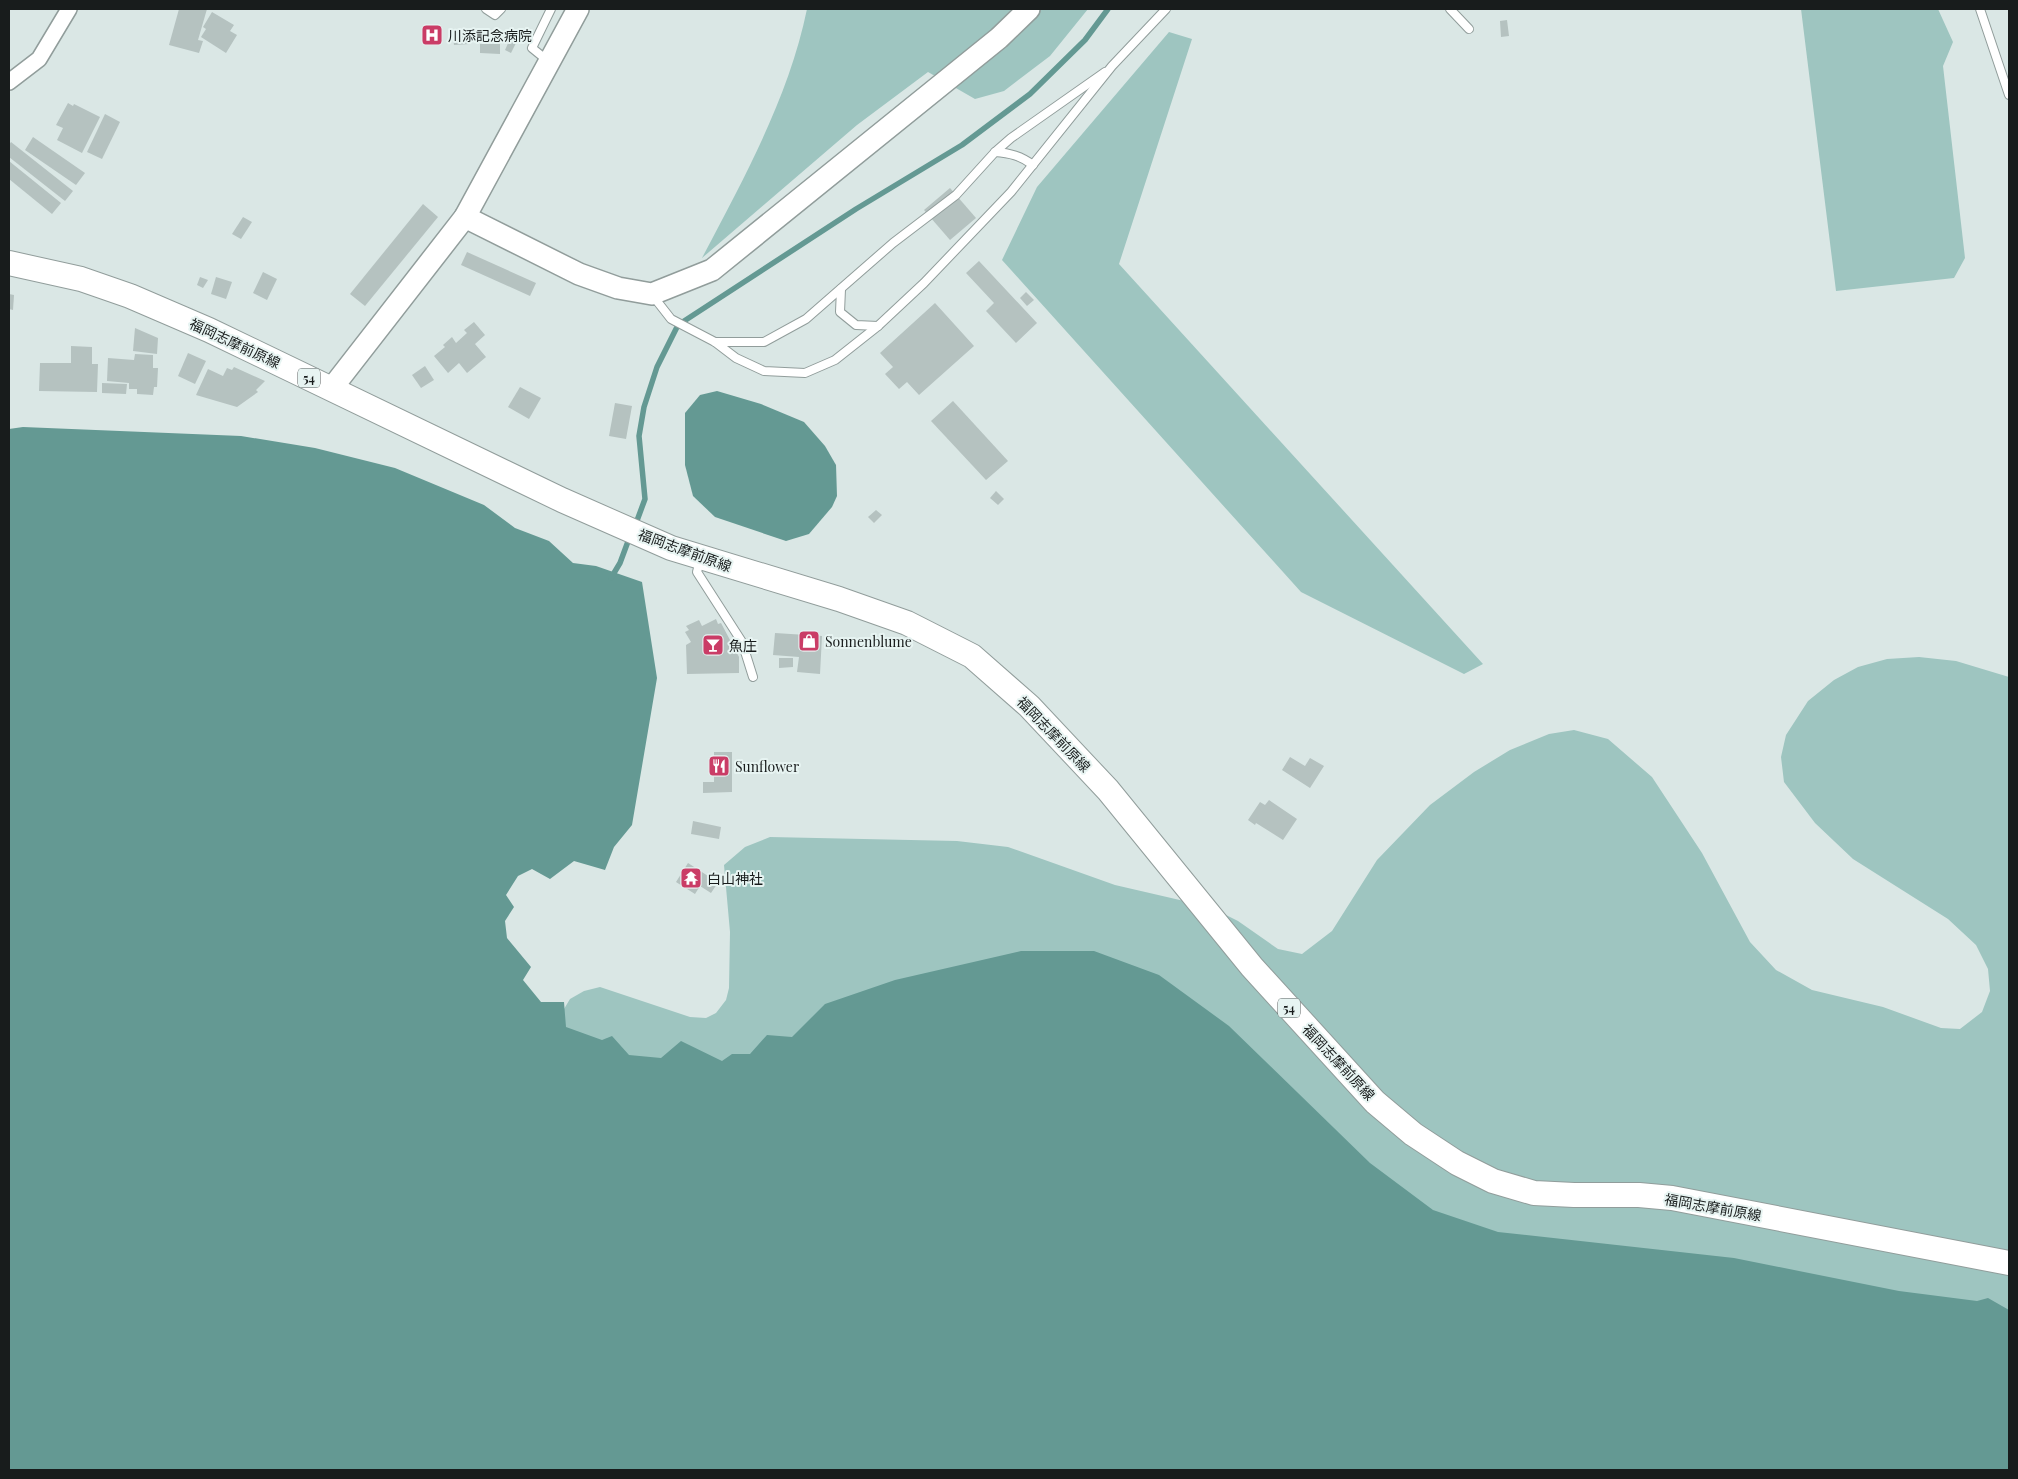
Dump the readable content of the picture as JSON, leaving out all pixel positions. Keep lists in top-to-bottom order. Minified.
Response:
{"streets":{"main road":["福岡志摩前原線","54"]},"places":{"hospital":["川添記念病院"],"shop":["Sonnenblume"],"bar":["魚庄"],"restaurant":["Sunflower"],"temple":["白山神社"]}}
